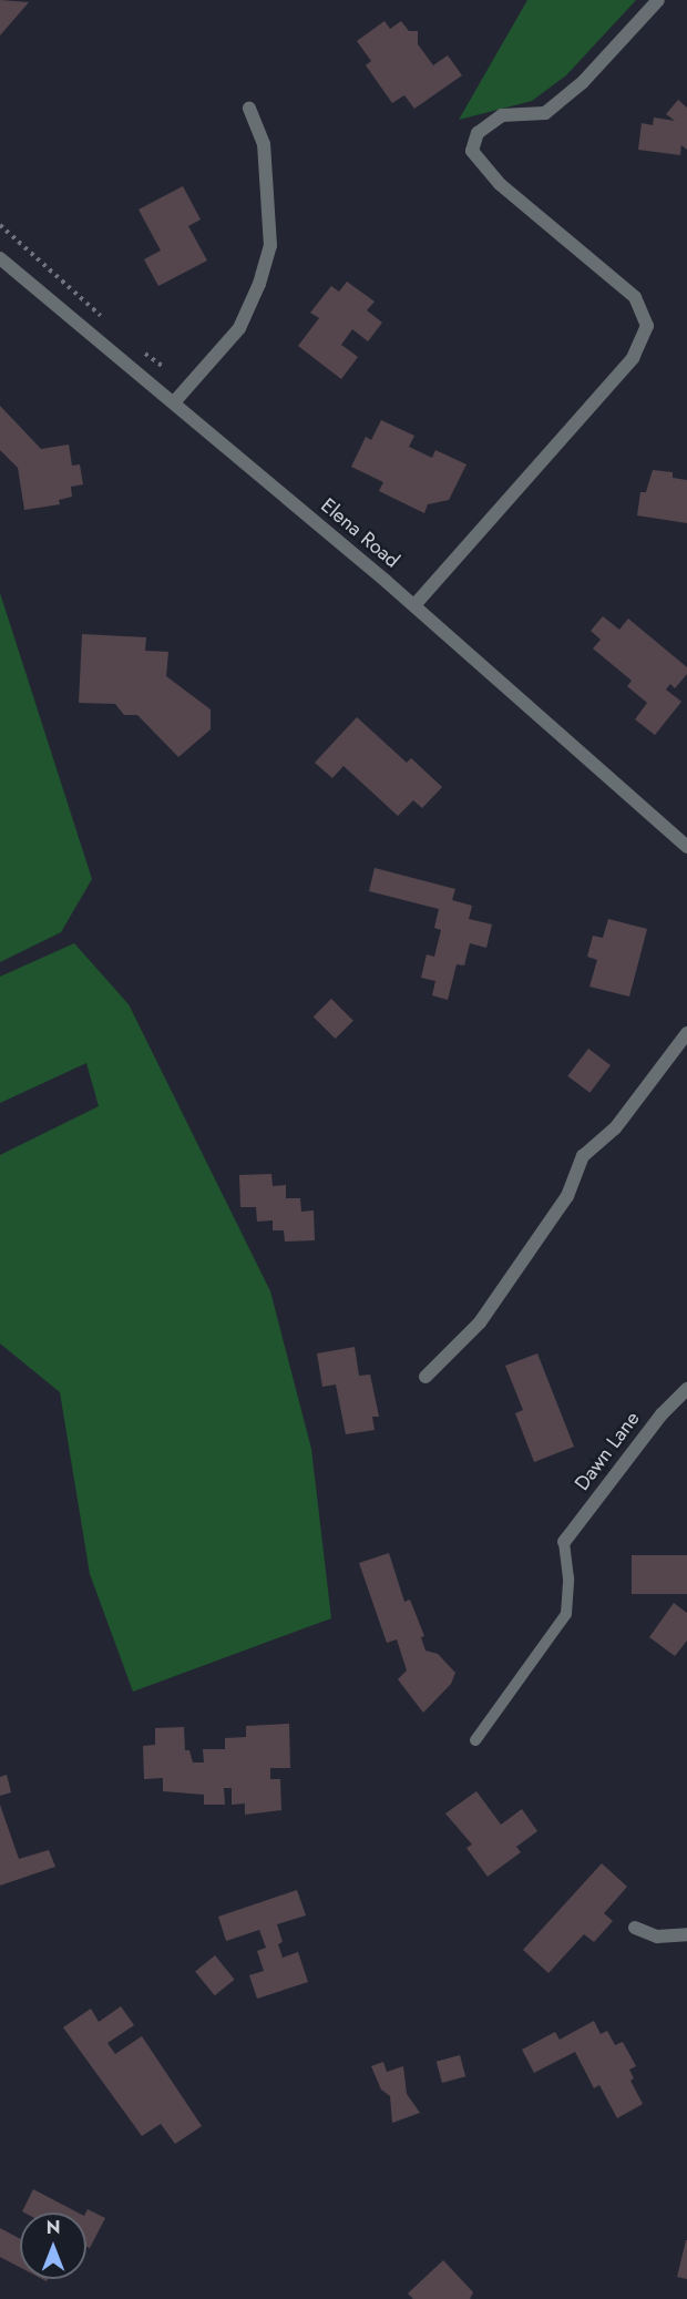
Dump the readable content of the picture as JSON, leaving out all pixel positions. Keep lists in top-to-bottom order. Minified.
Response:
{"streets":{"street":["Elena Road","Dawn Lane"]},"north":"top"}
